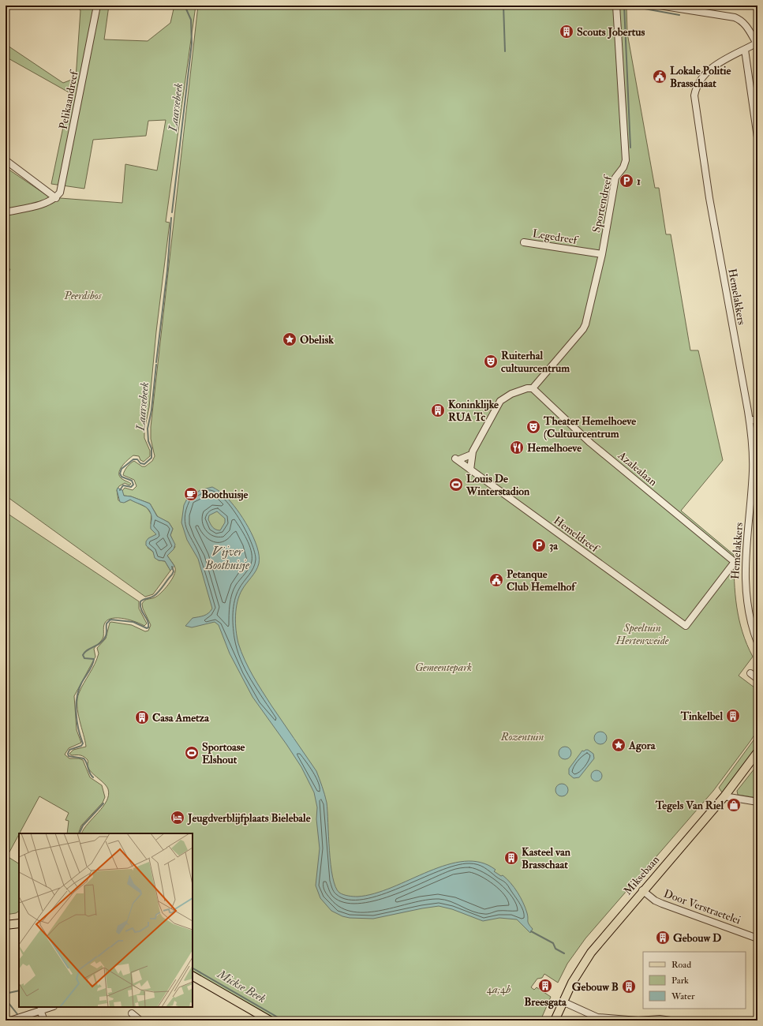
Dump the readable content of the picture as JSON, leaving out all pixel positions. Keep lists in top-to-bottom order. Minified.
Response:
{"streets":{"main road":["Miksebaan"],"street":["Pelikaandreef","Sportendreef","Legedreef","Hemelakkers","Azalealaan","Hemeldreef","Door Verstraetelei"]},"crossings":[["Sportendreef","Legedreef"],["Sportendreef","Azalealaan"],["Azalealaan","Hemeldreef"],["Miksebaan","Door Verstraetelei"]],"water":["Laarsebeek","Vijver Boothuisje","Mickse Beek"],"parks":["Peerdsbos","Speeltuin Hertenweide","Gemeentepark","Rozentuin","4a;4b"],"places":{"building":["Scouts Jobertus","Koninklijke RUA Tc","Tinkelbel","Casa Ametza","Kasteel van Brasschaat","Gebouw D","Breesgata","Gebouw B"],"public building":["Lokale Politie Brasschaat","Petanque Club Hemelhof"],"parking":["1","3a"],"place":["Obelisk","Agora"],"theatre":["Ruiterhal cultuurcentrum","Theater Hemelhoeve (Cultuurcentrum"],"restaurant":["Hemelhoeve"],"sports":["Louis De Winterstadion","Sportoase Elshout"],"cafe":["Boothuisje"],"shop":["Tegels Van Riel"],"hotel":["Jeugdverblijfplaats Bielebale"]},"legend":["Road","Park","Water"]}
